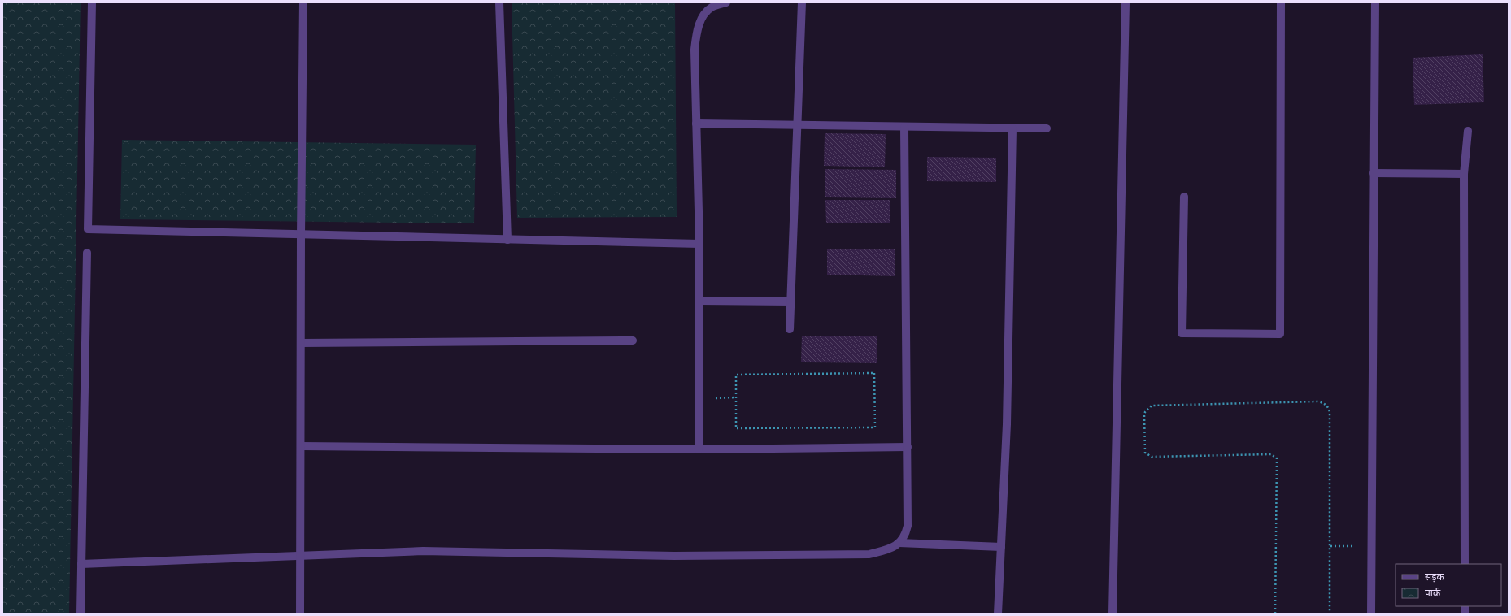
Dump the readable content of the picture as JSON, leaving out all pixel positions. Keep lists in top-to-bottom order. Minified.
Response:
{"legend":["सड़क","पार्क"]}
